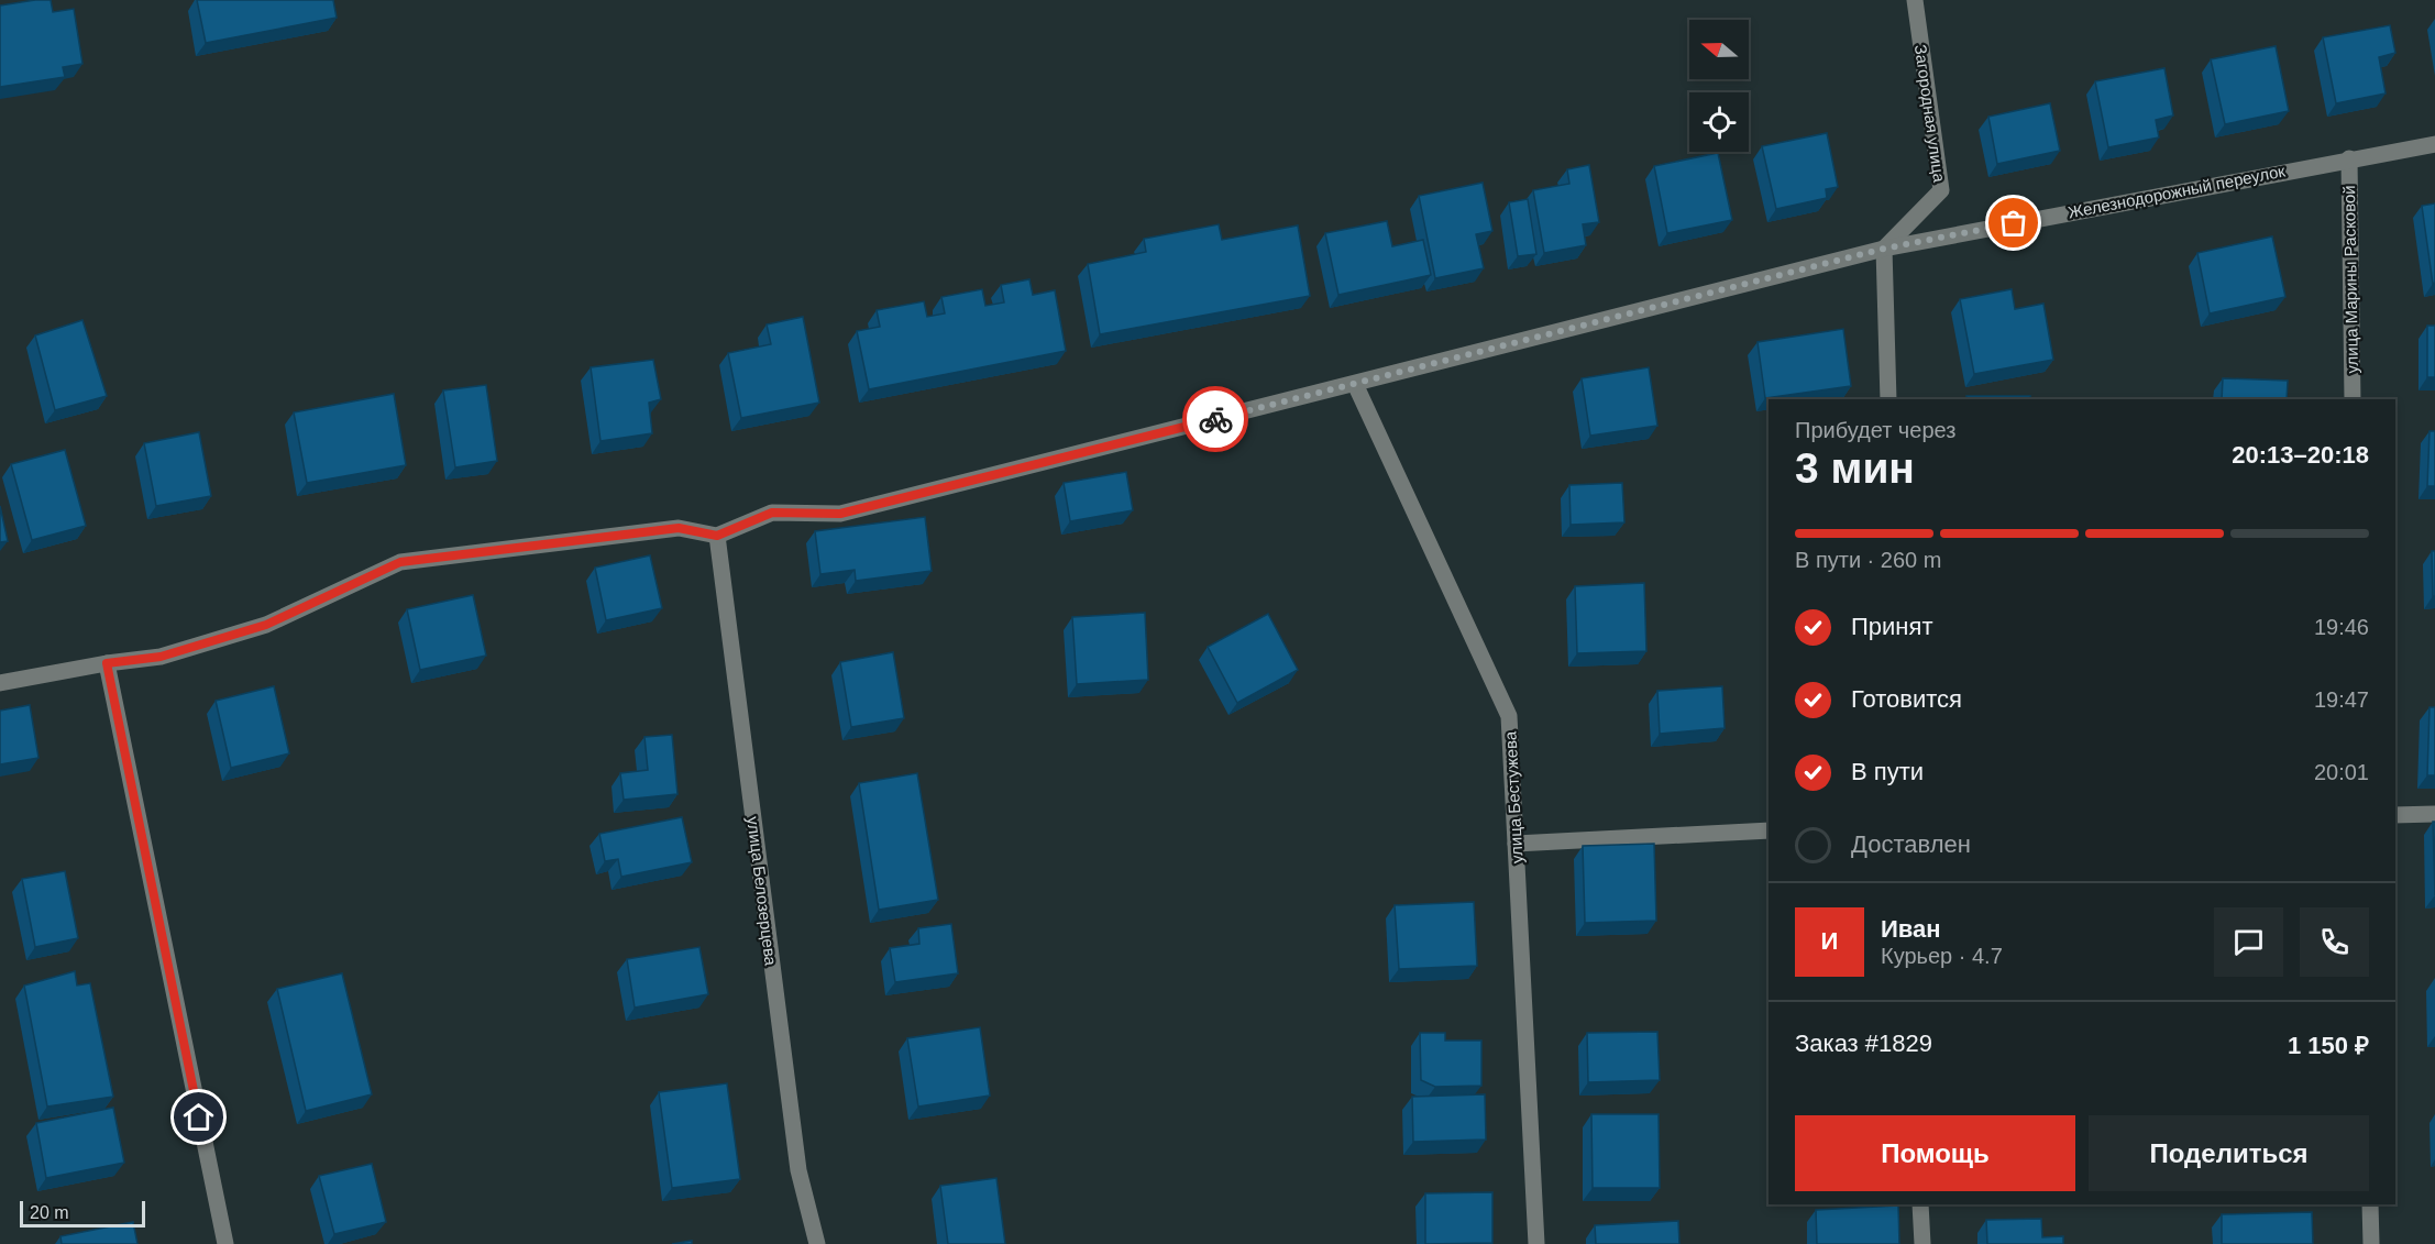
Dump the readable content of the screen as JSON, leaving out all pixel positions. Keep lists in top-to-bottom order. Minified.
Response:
{"streets":{"street":["Загородная улица","Железнодорожный переулок","улица Марины Расковой","улица Бестужева","улица Белозерцева"]},"crossings":[["Загородная улица","Железнодорожный переулок"],["Железнодорожный переулок","улица Марины Расковой"],["Железнодорожный переулок","улица Бестужева"],["Железнодорожный переулок","улица Белозерцева"]],"scale_bar":"20 m","north":"left","page":{"heading":["3 мин","Прибудет через","20:13–20:18"],"panel":["Иван","Курьер · 4.7","Заказ #1829","1 150 ₽"],"bar":"В пути · 260 m","list":[["Принят","19:46"],["Готовится","19:47"],["В пути","20:01"],"Доставлен"],"round":"И","buttons":["Помощь","Поделиться"],"scale":"20 m"}}
